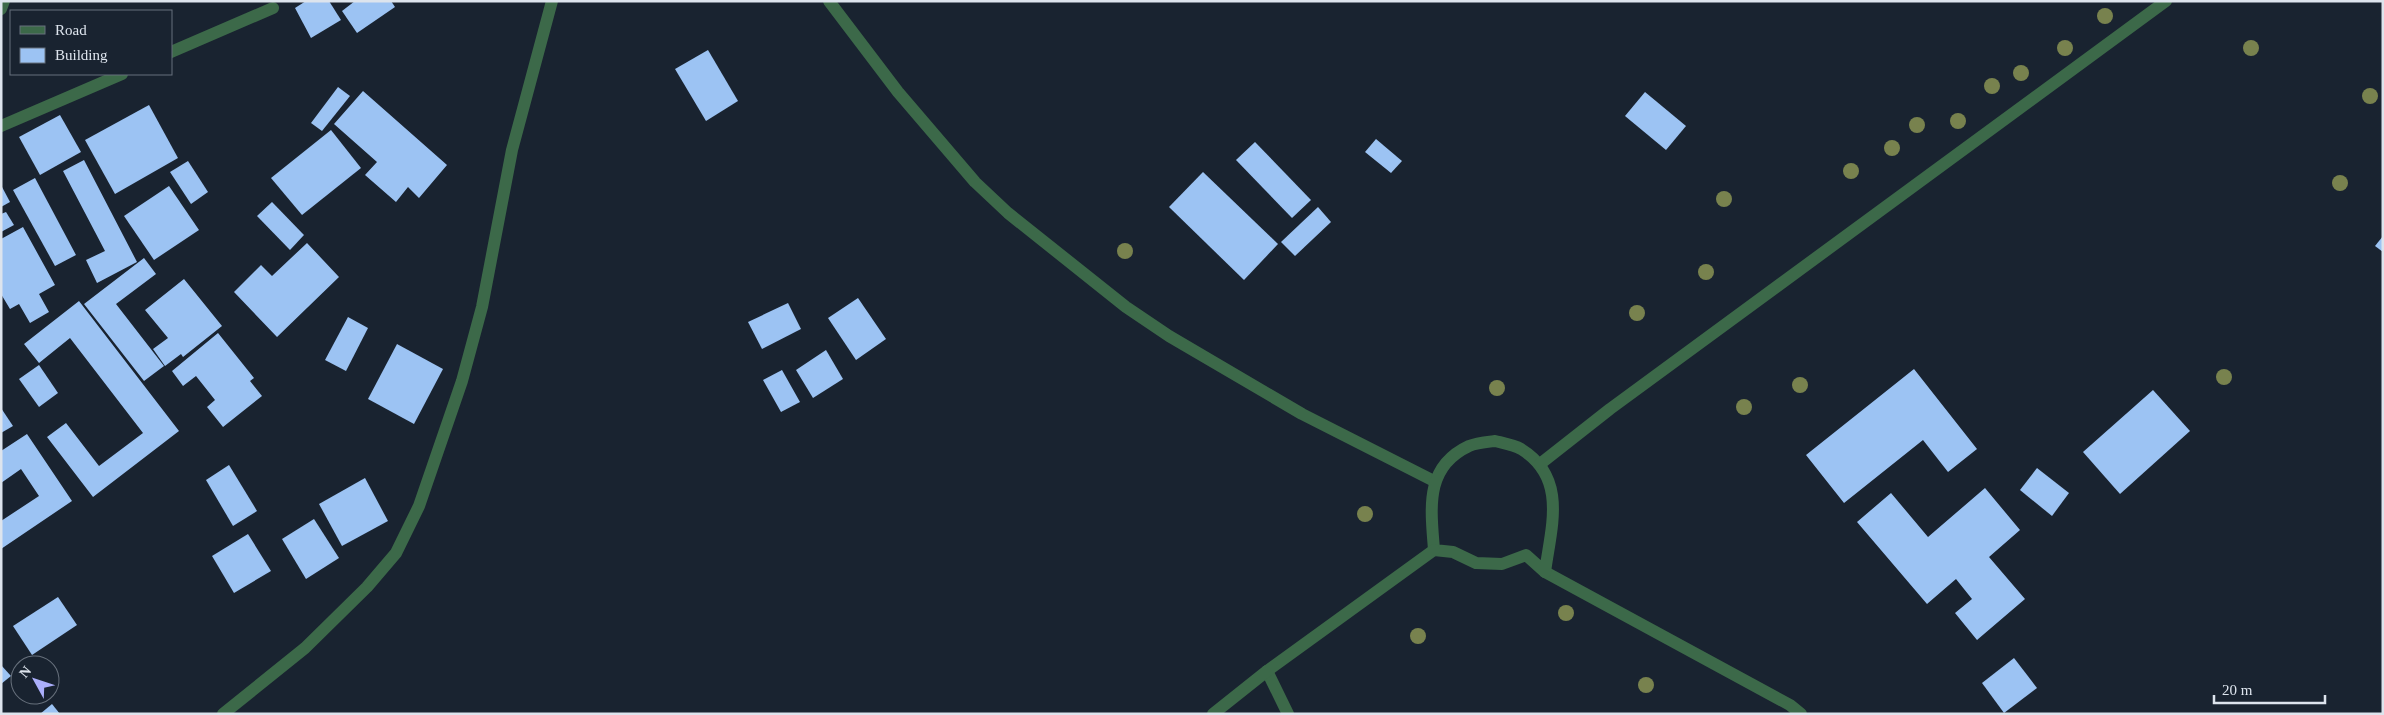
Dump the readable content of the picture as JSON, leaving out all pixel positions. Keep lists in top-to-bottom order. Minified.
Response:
{"legend":["Road","Building"],"scale_bar":"20 m","north":"top left"}
